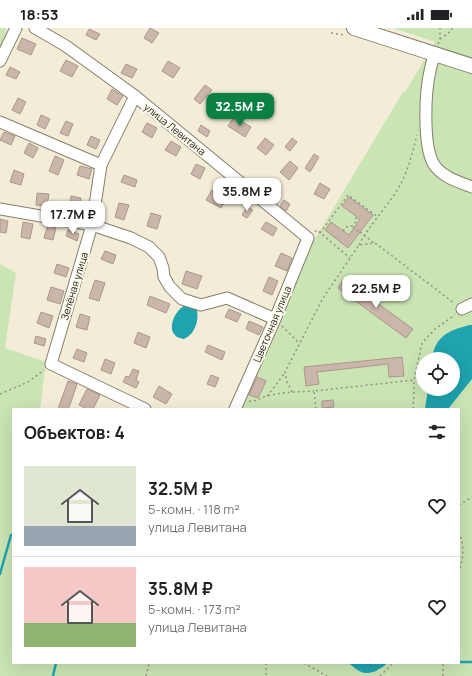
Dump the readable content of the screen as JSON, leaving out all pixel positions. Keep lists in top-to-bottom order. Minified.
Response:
{"streets":{"street":["улица Левитана","Зелёная улица","Цветочная улица"]},"crossings":[["улица Левитана","Зелёная улица"],["улица Левитана","Цветочная улица"]],"page":{"status":"18:53","price":["32.5M ₽","35.8M ₽","17.7M ₽","22.5M ₽"],"heading":"Объектов: 4","list":[{"name":"32.5M ₽","note":"5-комн. · 118 m² · улица Левитана"},{"name":"35.8M ₽","note":"5-комн. · 173 m² · улица Левитана"}]}}
